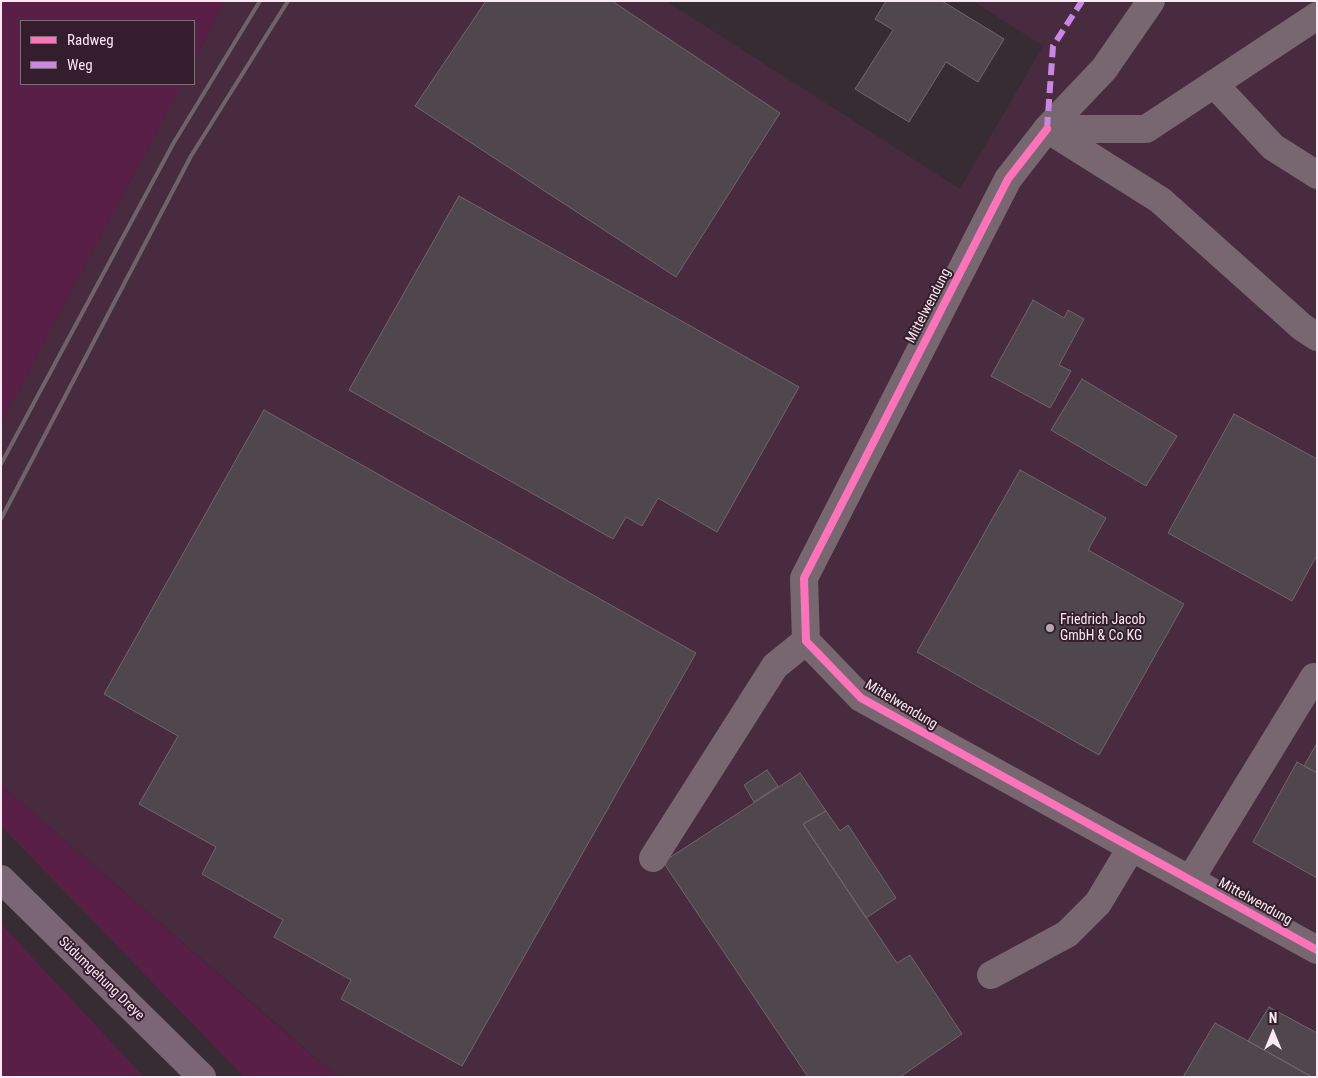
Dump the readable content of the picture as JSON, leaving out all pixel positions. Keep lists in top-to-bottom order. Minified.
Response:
{"streets":{"main road":["Südumgehung Dreye"],"street":["Mittelwendung"]},"places":["Friedrich Jacob GmbH & Co KG"],"legend":["Radweg","Weg"],"north":"top"}
